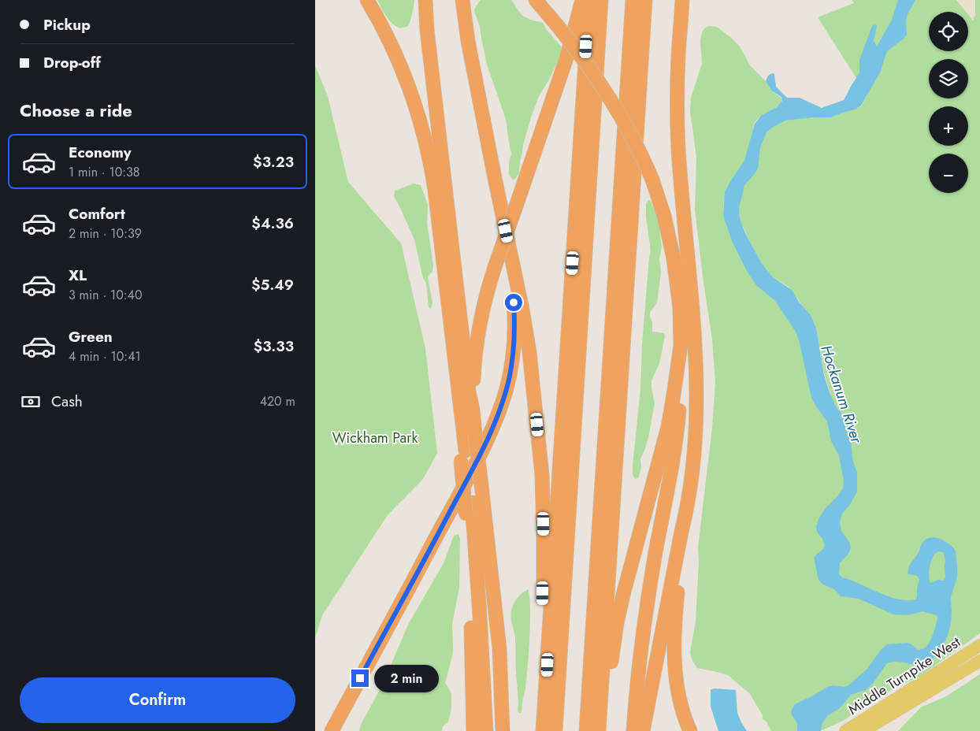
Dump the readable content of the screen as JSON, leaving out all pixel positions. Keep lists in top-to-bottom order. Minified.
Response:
{"streets":{"main road":["Middle Turnpike West"]},"water":["Hockanum River"],"parks":["Wickham Park"],"page":{"banner":["Pickup","Drop-off"],"map_buttons":["+","−"],"heading":"Choose a ride","list":[{"name":"Economy","note":"1 min · 10:38","value":"$3.23"},{"name":"Comfort","note":"2 min · 10:39","value":"$4.36"},{"name":"XL","note":"3 min · 10:40","value":"$5.49"},{"name":"Green","note":"4 min · 10:41","value":"$3.33"}],"pay":["Cash","420 m"],"bubble":"2 min","buttons":"Confirm"}}
